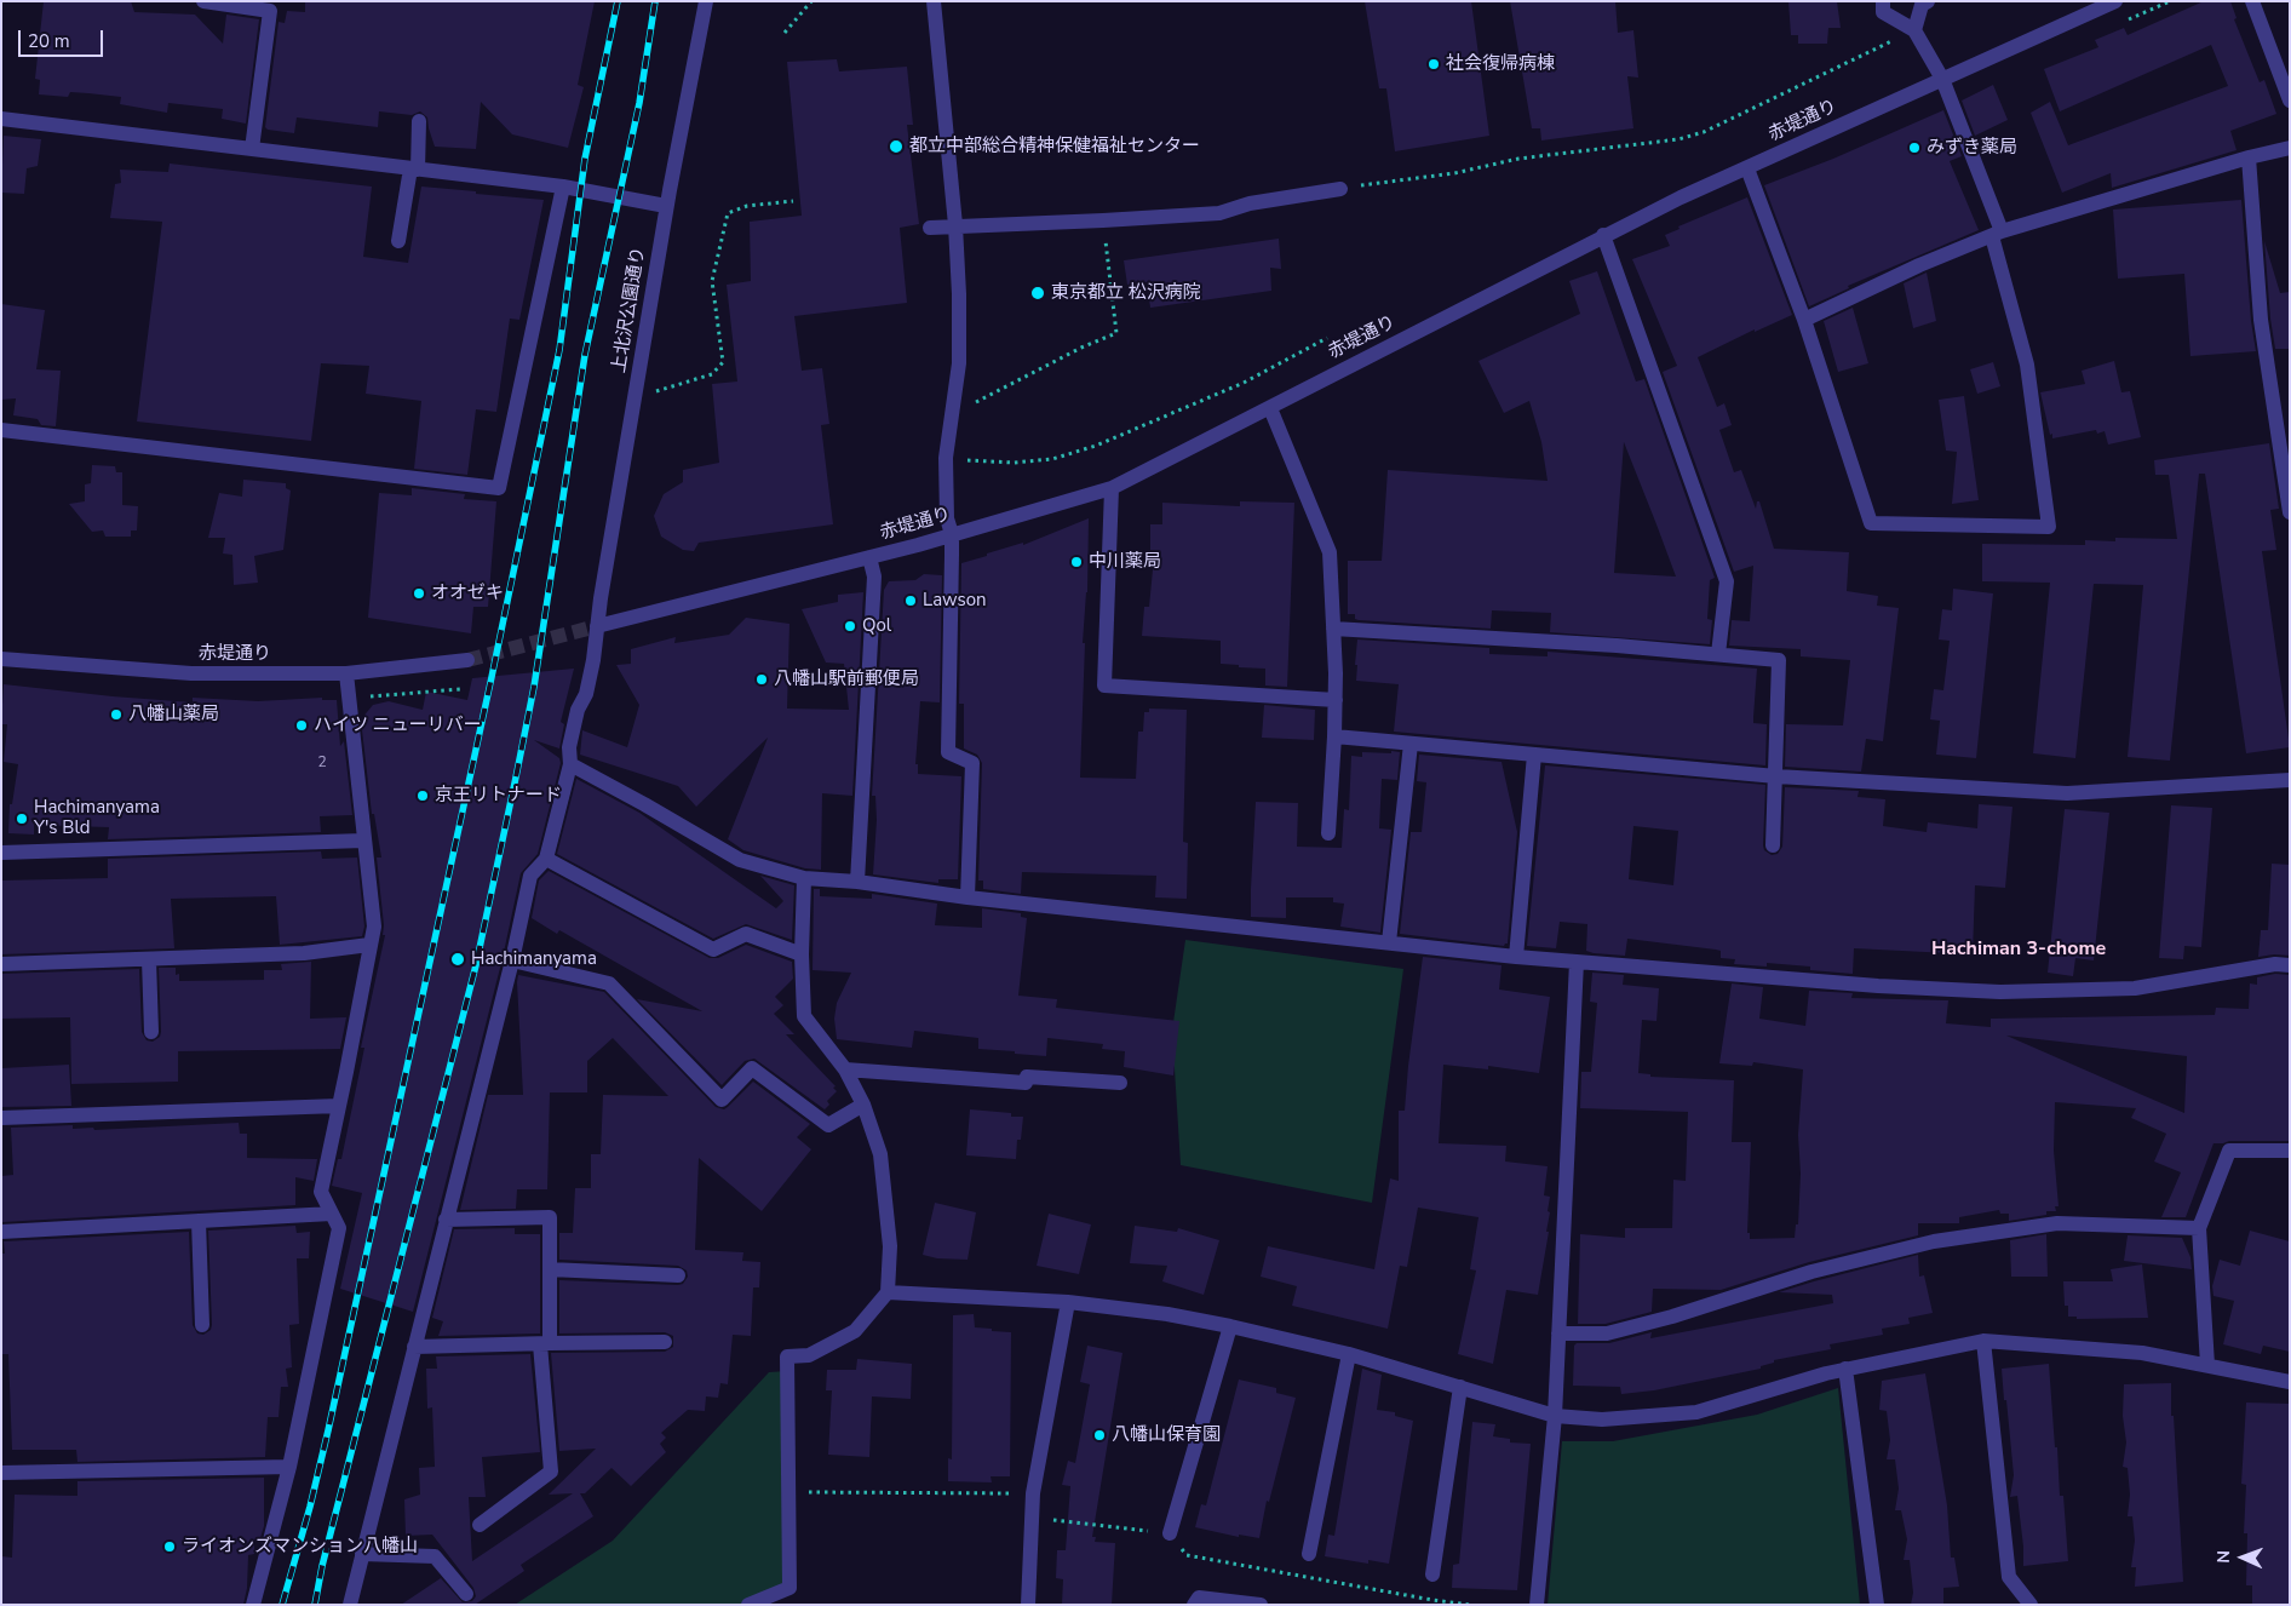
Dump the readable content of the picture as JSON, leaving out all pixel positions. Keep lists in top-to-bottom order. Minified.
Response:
{"streets":{"street":["赤堤通り","上北沢公園通り"]},"crossings":[["赤堤通り","上北沢公園通り"]],"districts":["Hachiman 3-chome"],"places":["社会復帰病棟","都立中部総合精神保健福祉センター","みずき薬局","東京都立 松沢病院","中川薬局","オオゼキ","Lawson","Qol","八幡山駅前郵便局","八幡山薬局","ハイツ ニューリバー","京王リトナード","Hachimanyama Y's Bld","Hachimanyama","八幡山保育園","ライオンズマンション八幡山"],"house_numbers":["2"],"scale_bar":"20 m","north":"left"}
